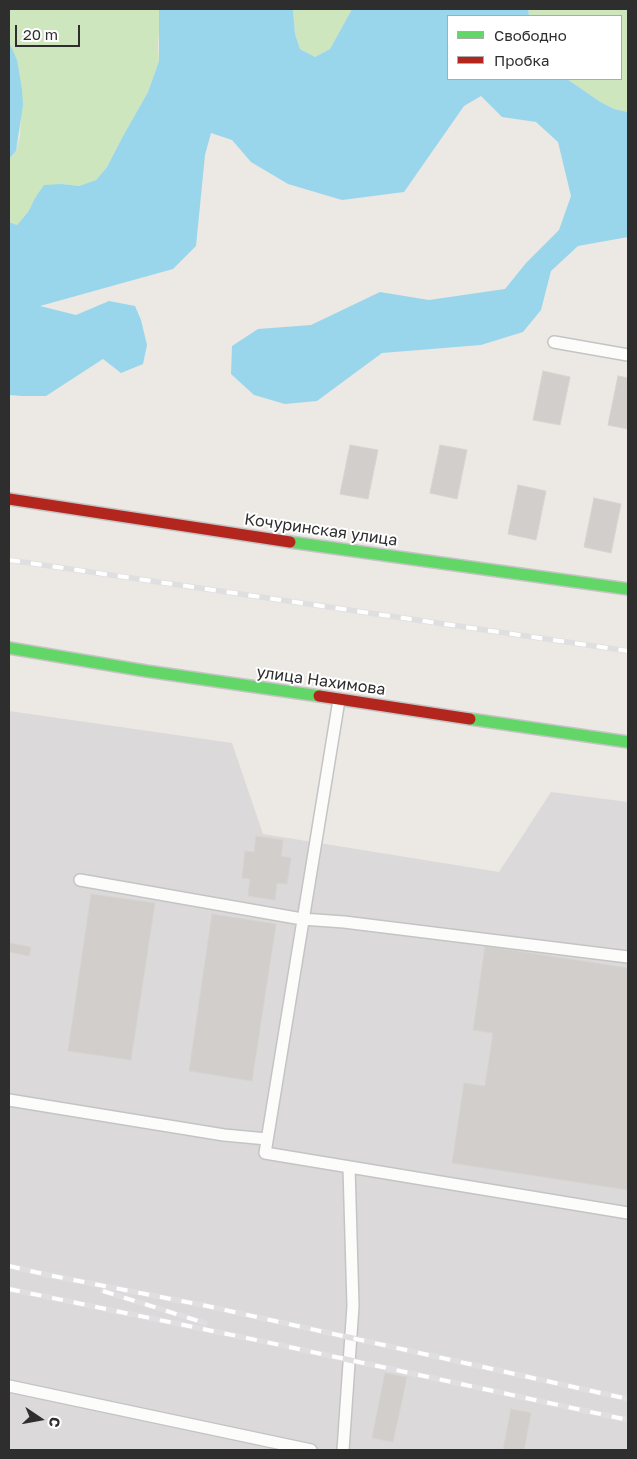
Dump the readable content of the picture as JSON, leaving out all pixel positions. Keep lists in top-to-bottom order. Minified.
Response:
{"streets":{"main road":["Кочуринская улица","улица Нахимова"]},"legend":["Свободно","Пробка"],"scale_bar":"20 m","north":"right"}
